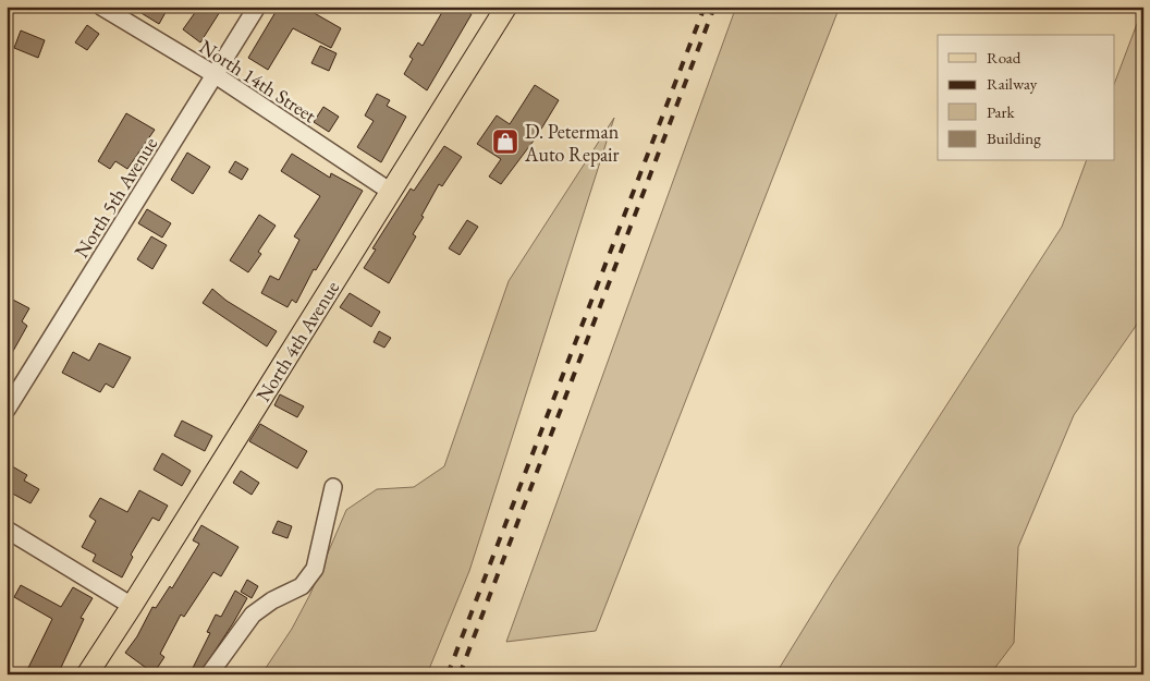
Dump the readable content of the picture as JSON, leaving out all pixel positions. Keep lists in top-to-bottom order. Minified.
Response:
{"streets":{"main road":["North 4th Avenue"],"street":["North 14th Street","North 5th Avenue"]},"crossings":[["North 14th Street","North 5th Avenue"],["North 14th Street","North 4th Avenue"]],"places":{"shop":["D. Peterman Auto Repair"]},"legend":["Road","Railway","Park","Building"]}
